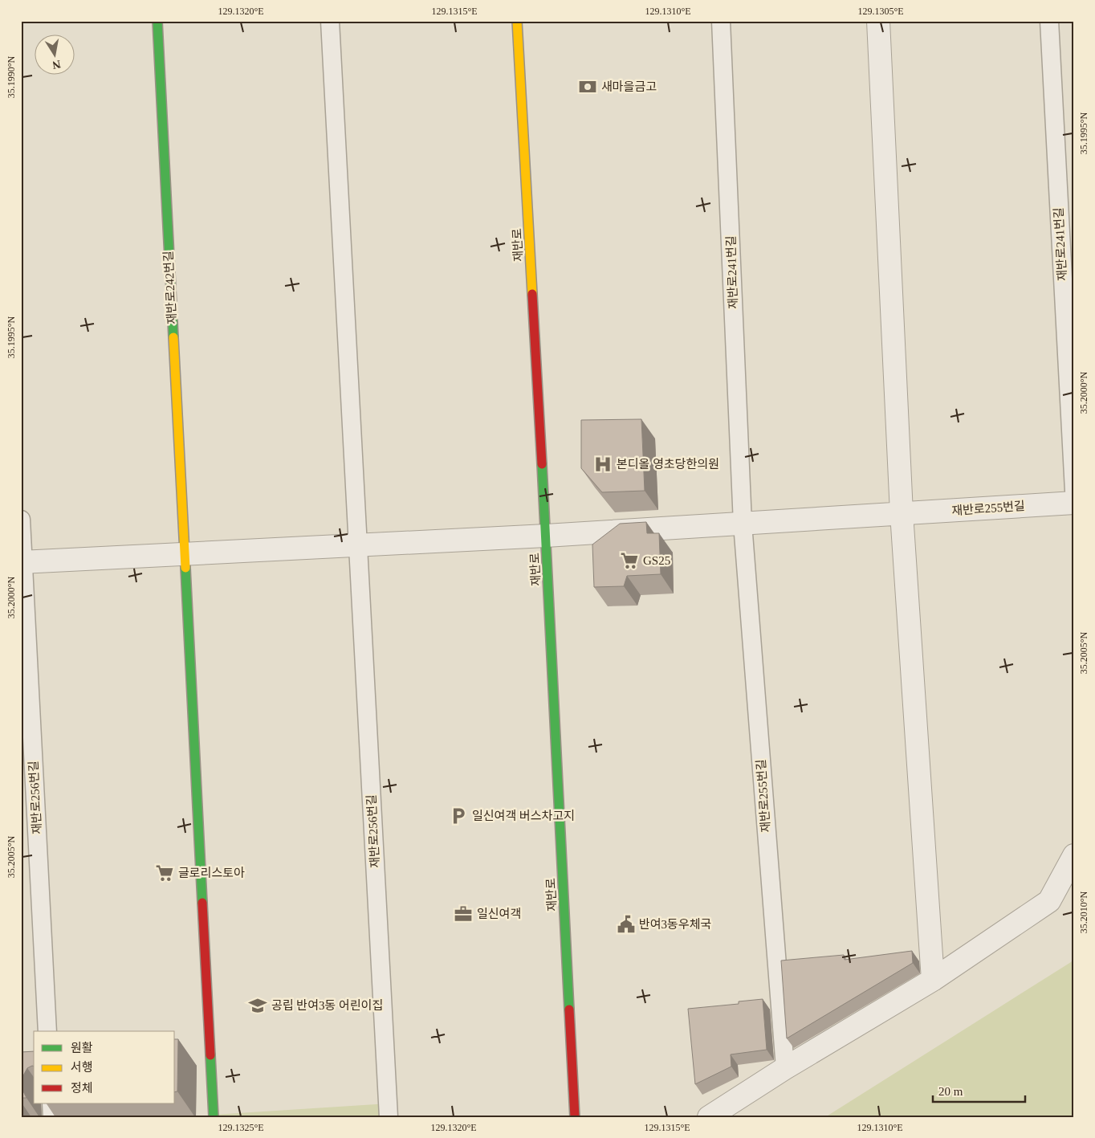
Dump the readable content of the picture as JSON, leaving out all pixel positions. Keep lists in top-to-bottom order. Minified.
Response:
{"streets":{"street":["재반로","재반로242번길","재반로255번길"],"lane":["재반로241번길","재반로256번길"]},"crossings":[["재반로241번길","재반로255번길"],["재반로","재반로255번길"]],"places":{"bank":["새마을금고"],"hospital":["본디올 영초당한의원"],"supermarket":["GS25","글로리스토아"],"parking":["일신여객 버스차고지"],"office":["일신여객"],"public building":["반여3동우체국"],"school or university":["공립 반여3동 어린이집"]},"legend":["원활","서행","정체"],"scale_bar":"20 m","north":"bottom","coordinates":["129.1320°E","129.1315°E","129.1310°E","129.1305°E","35.1990°N","35.1995°N","35.2000°N","35.2005°N","35.2010°N","129.1325°E"]}
